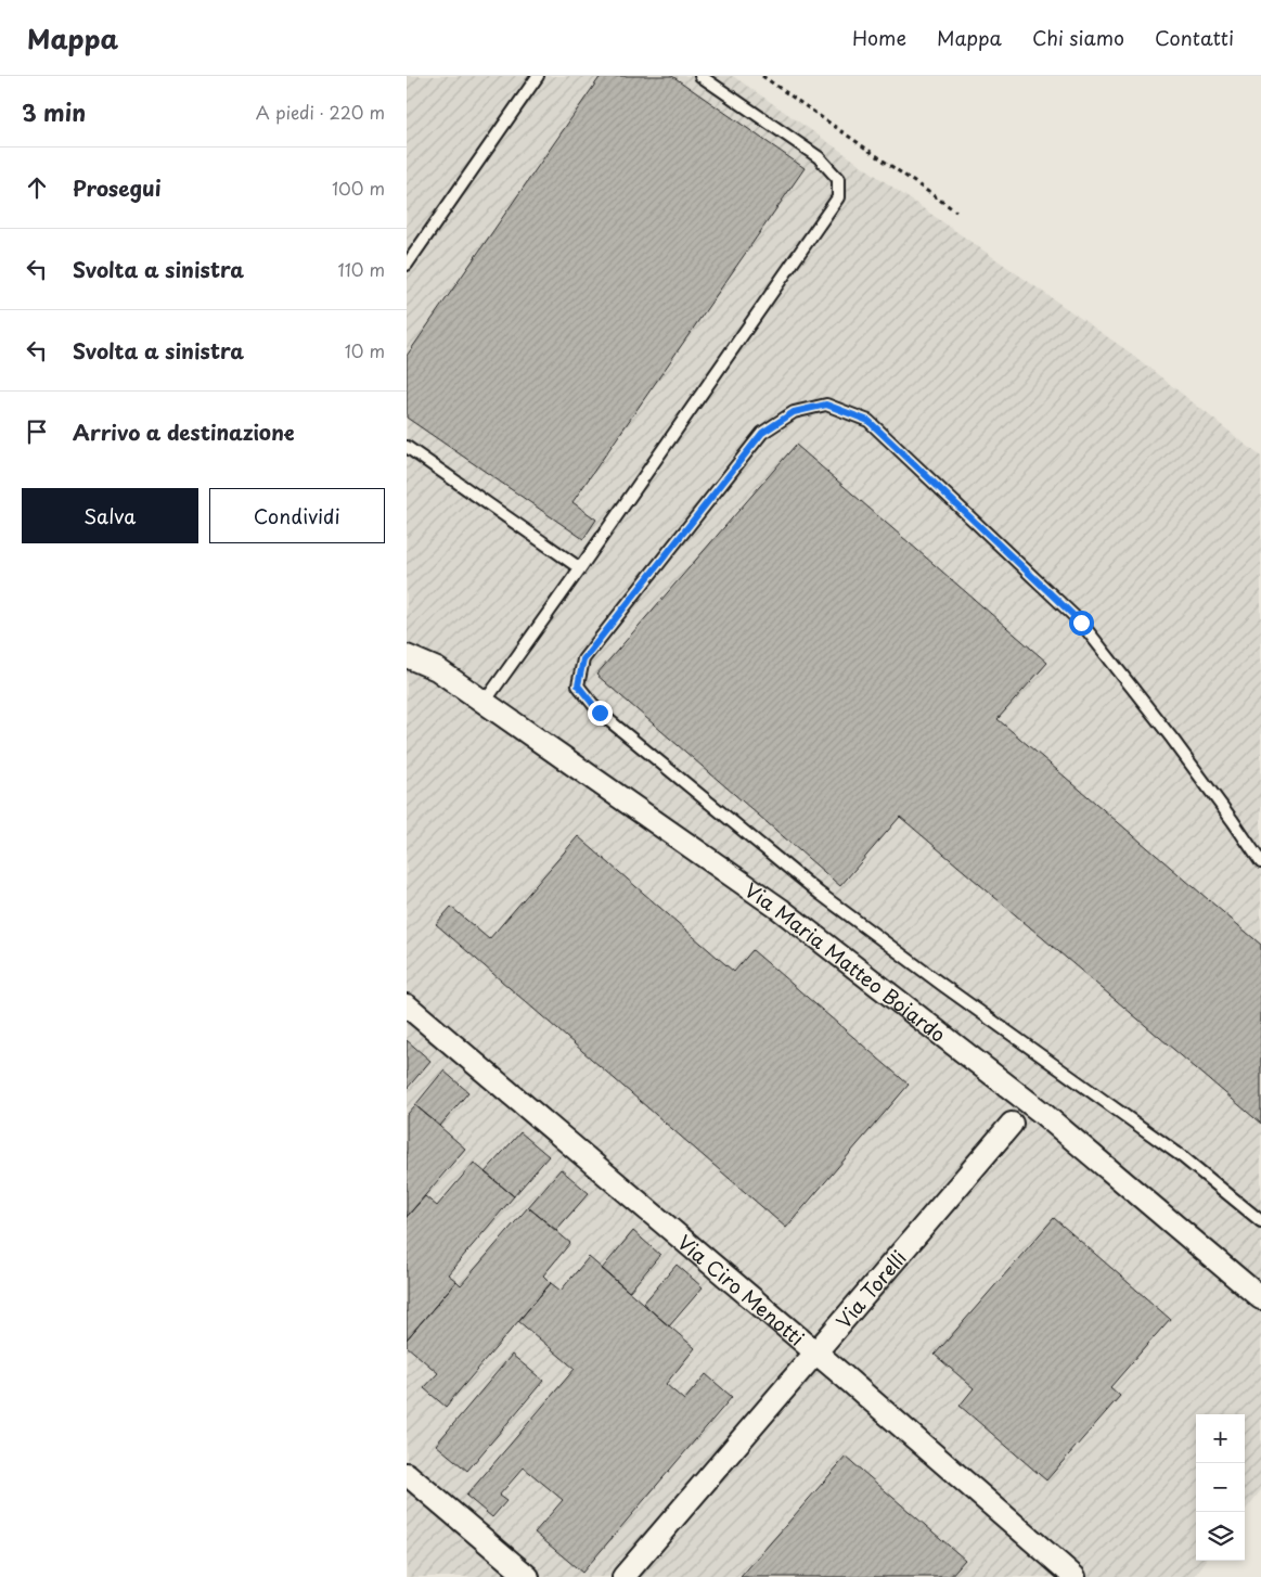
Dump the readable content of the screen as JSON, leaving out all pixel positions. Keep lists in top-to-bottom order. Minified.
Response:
{"streets":{"street":["Via Maria Matteo Boiardo","Via Torelli","Via Ciro Menotti"]},"crossings":[["Via Torelli","Via Ciro Menotti"]],"page":{"header":"Mappa","nav":["Home","Mappa","Chi siamo","Contatti"],"heading":["3 min","A piedi · 220 m"],"list":[["Prosegui","100 m"],["Svolta a sinistra","110 m"],["Svolta a sinistra","10 m"],"Arrivo a destinazione"],"buttons":["Salva","Condividi"],"map_buttons":["+","−"]}}
